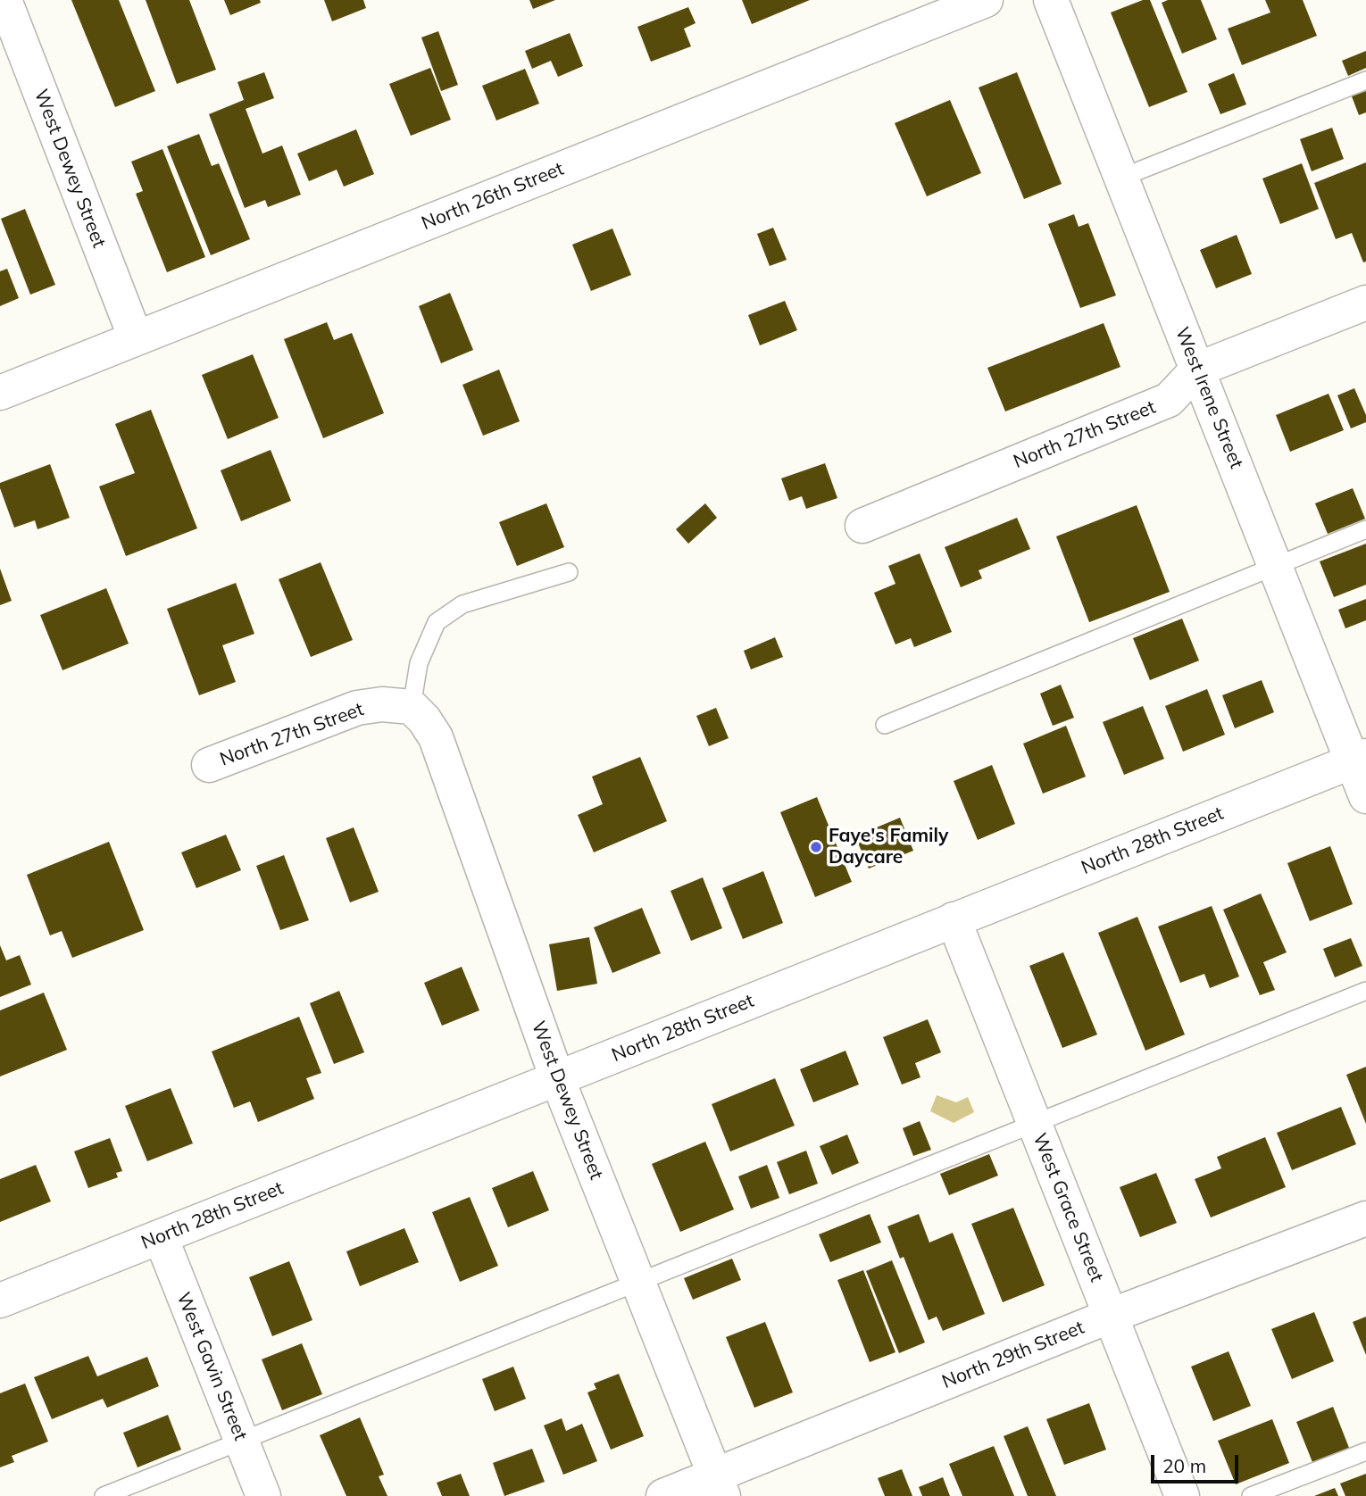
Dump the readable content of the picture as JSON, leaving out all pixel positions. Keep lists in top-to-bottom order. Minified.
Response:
{"streets":{"street":["West Dewey Street","North 26th Street","West Irene Street","North 27th Street","North 28th Street","West Grace Street","North 29th Street","West Gavin Street"]},"crossings":[["West Dewey Street","North 26th Street"],["West Dewey Street","North 27th Street"],["West Dewey Street","North 28th Street"],["West Dewey Street","North 29th Street"],["West Irene Street","North 27th Street"],["West Irene Street","North 28th Street"],["North 28th Street","West Grace Street"],["North 28th Street","West Gavin Street"],["West Grace Street","North 29th Street"]],"places":["Faye's Family Daycare"],"scale_bar":"20 m"}
